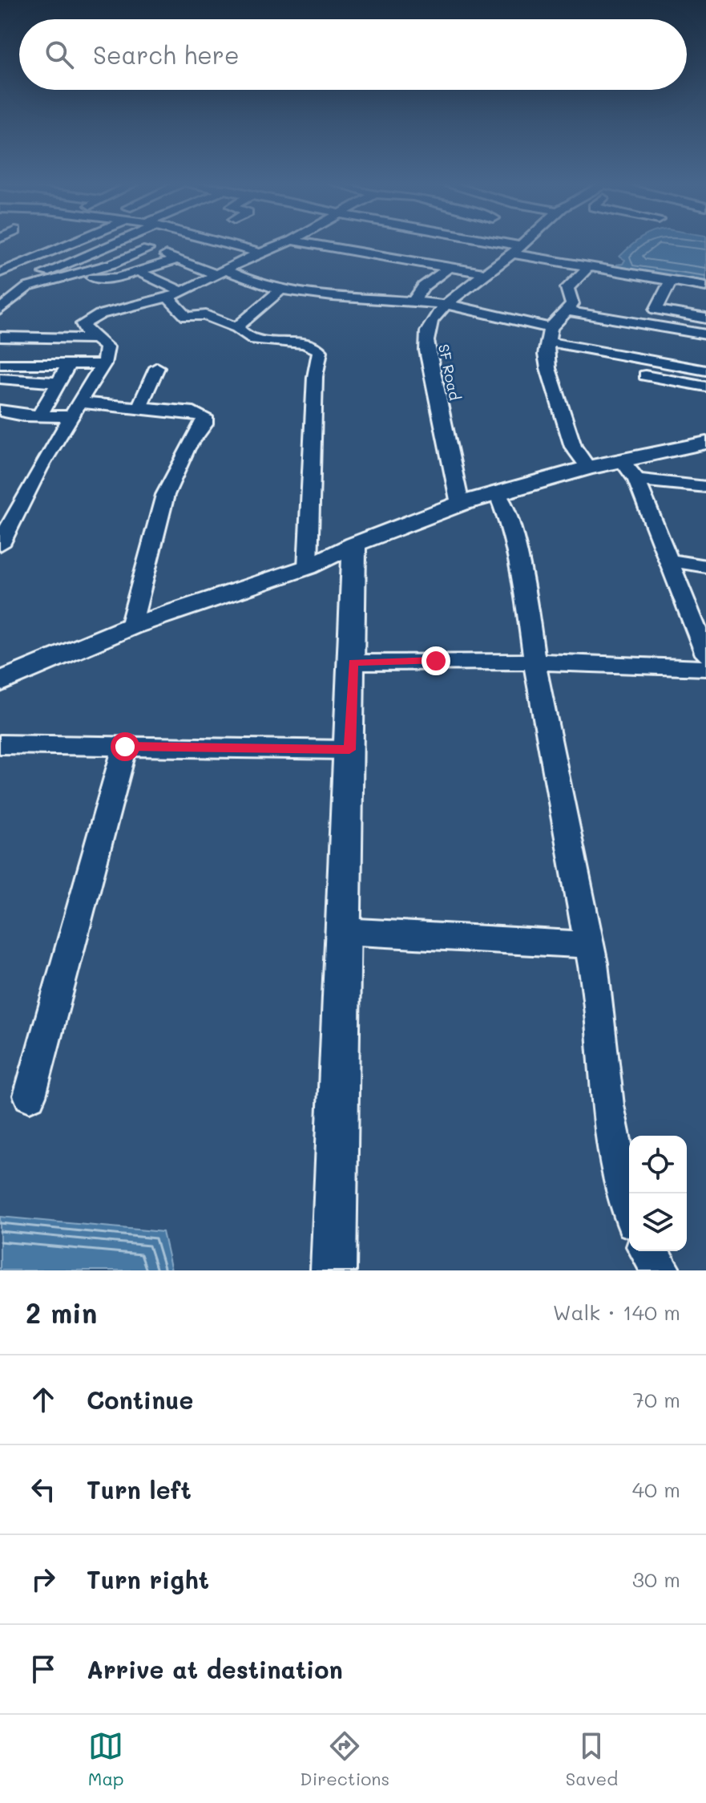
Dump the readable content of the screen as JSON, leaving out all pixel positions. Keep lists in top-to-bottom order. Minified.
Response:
{"streets":{"street":["SF Road"]},"page":{"search":"Search here","heading":["2 min","Walk · 140 m"],"list":[["Continue","70 m"],["Turn left","40 m"],["Turn right","30 m"],"Arrive at destination"],"nav":["Map","Directions","Saved"]}}
